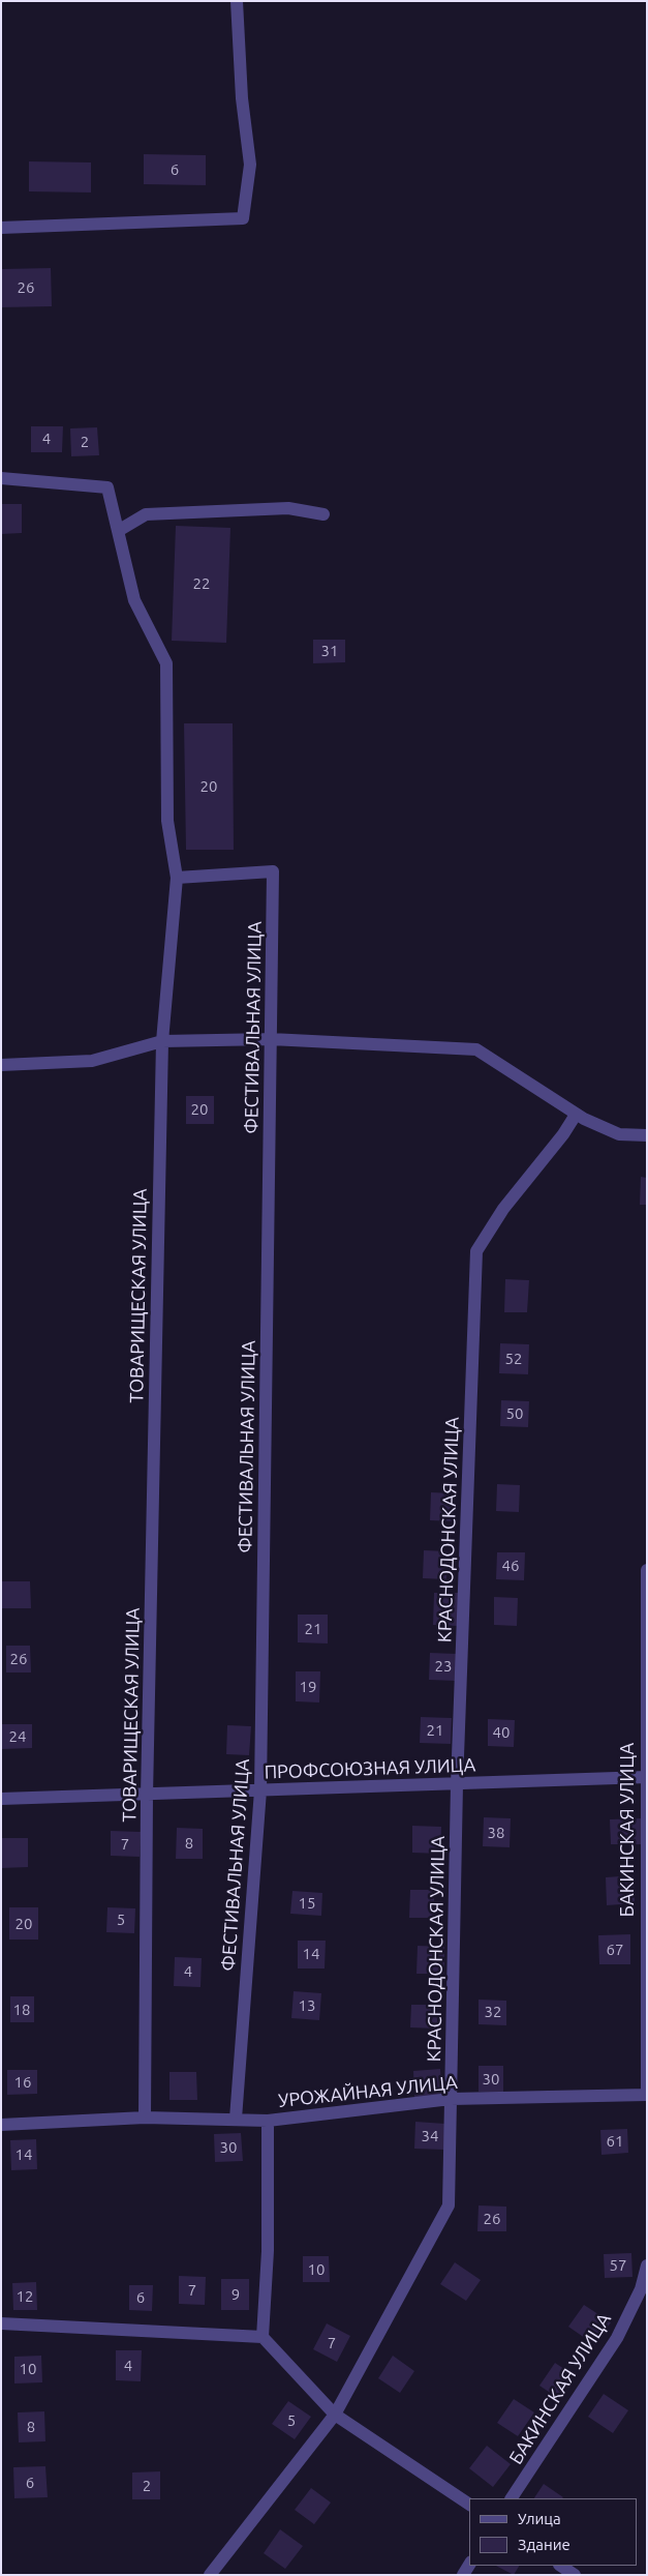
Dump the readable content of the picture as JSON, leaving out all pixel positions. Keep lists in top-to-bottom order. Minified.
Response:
{"streets":{"street":["ФЕСТИВАЛЬНАЯ УЛИЦА","ТОВАРИЩЕСКАЯ УЛИЦА","КРАСНОДОНСКАЯ УЛИЦА","ПРОФСОЮЗНАЯ УЛИЦА","БАКИНСКАЯ УЛИЦА","УРОЖАЙНАЯ УЛИЦА"]},"crossings":[["ФЕСТИВАЛЬНАЯ УЛИЦА","ТОВАРИЩЕСКАЯ УЛИЦА"],["ФЕСТИВАЛЬНАЯ УЛИЦА","ПРОФСОЮЗНАЯ УЛИЦА"],["ФЕСТИВАЛЬНАЯ УЛИЦА","УРОЖАЙНАЯ УЛИЦА"],["ТОВАРИЩЕСКАЯ УЛИЦА","ПРОФСОЮЗНАЯ УЛИЦА"],["ТОВАРИЩЕСКАЯ УЛИЦА","УРОЖАЙНАЯ УЛИЦА"],["КРАСНОДОНСКАЯ УЛИЦА","ПРОФСОЮЗНАЯ УЛИЦА"],["КРАСНОДОНСКАЯ УЛИЦА","УРОЖАЙНАЯ УЛИЦА"],["ПРОФСОЮЗНАЯ УЛИЦА","БАКИНСКАЯ УЛИЦА"]],"house_numbers":["6","26","4","2","22","31","20","20","52","50","46","21","26","23","19","21","40","24","38","8","7","15","5","20","67","14","4","13","18","32","30","16","34","61","30","14","26","57","10","7","9","12","6","7","4","10","5","8","6","2"],"legend":["Улица","Здание"]}
